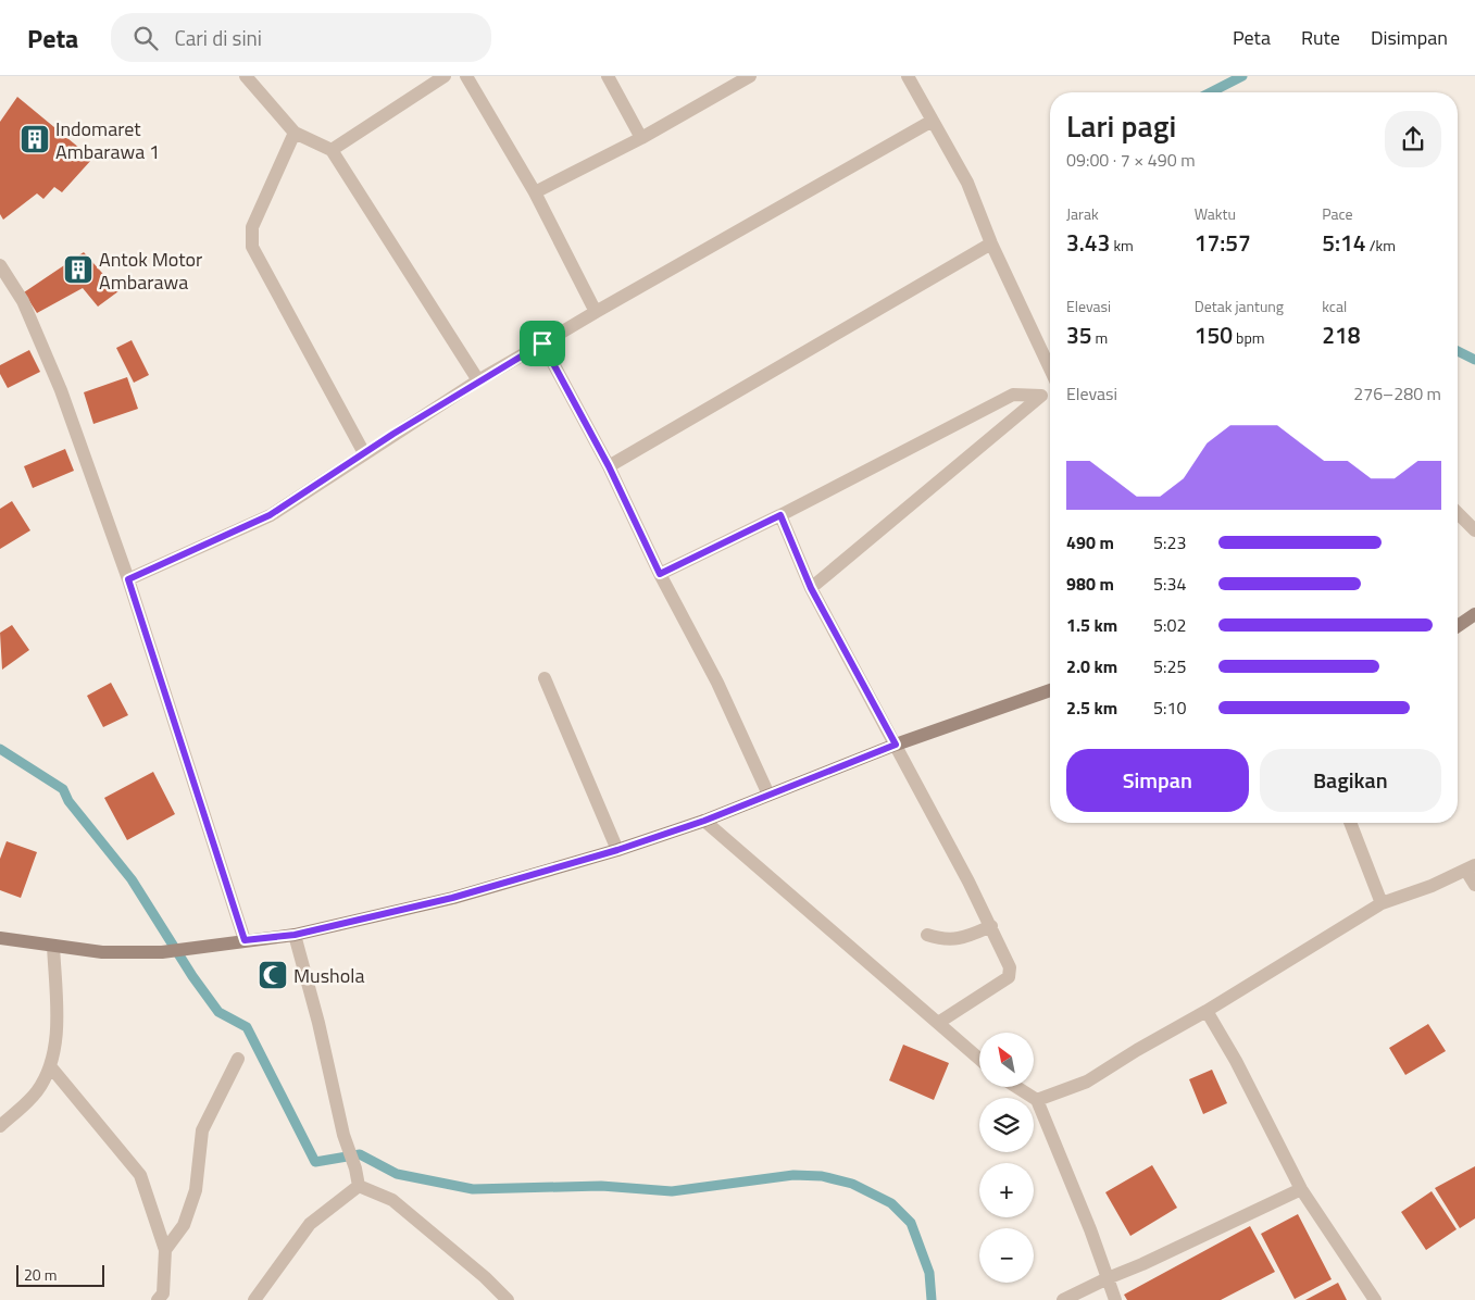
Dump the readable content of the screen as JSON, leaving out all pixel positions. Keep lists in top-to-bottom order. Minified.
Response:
{"places":{"building":["Indomaret Ambarawa 1","Antok Motor Ambarawa"],"mosque":["Mushola"]},"scale_bar":"20 m","north":"top left","page":{"header":"Peta","search":"Cari di sini","nav":["Peta","Rute","Disimpan"],"heading":["Lari pagi","09:00 · 7 × 490 m"],"stats":[["Jarak","3.43 km"],["Waktu","17:57"],["Pace","5:14 /km"],["Elevasi","35 m"],["Detak jantung","150 bpm"],["kcal","218"]],"chart":["Elevasi","276–280 m"],"list":[{"name":"490 m","note":"5:23"},{"name":"980 m","note":"5:34"},{"name":"1.5 km","note":"5:02"},{"name":"2.0 km","note":"5:25"},{"name":"2.5 km","note":"5:10"}],"buttons":["Simpan","Bagikan"],"map_buttons":["+","−"],"scale":"20 m"}}
